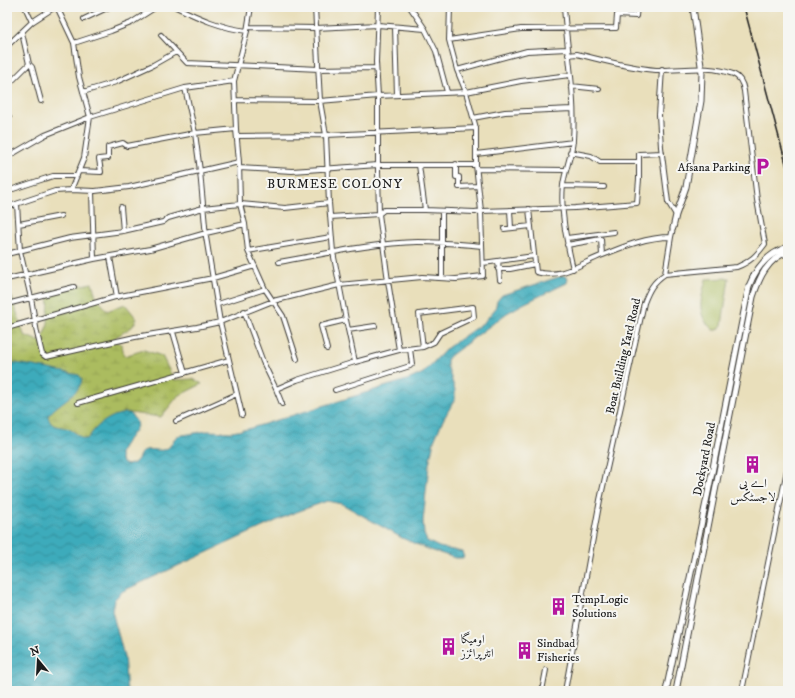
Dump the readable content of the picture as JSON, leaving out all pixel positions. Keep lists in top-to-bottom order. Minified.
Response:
{"streets":{"street":["Boat Building Yard Road","Dockyard Road"]},"districts":["BURMESE COLONY"],"places":{"parking":["Afsana Parking"],"building":["اے پی لاجسٹکس","TempLogic Solutions","اومیگا انٹرپرائزز","Sindbad Fisheries"]},"north":"top"}
